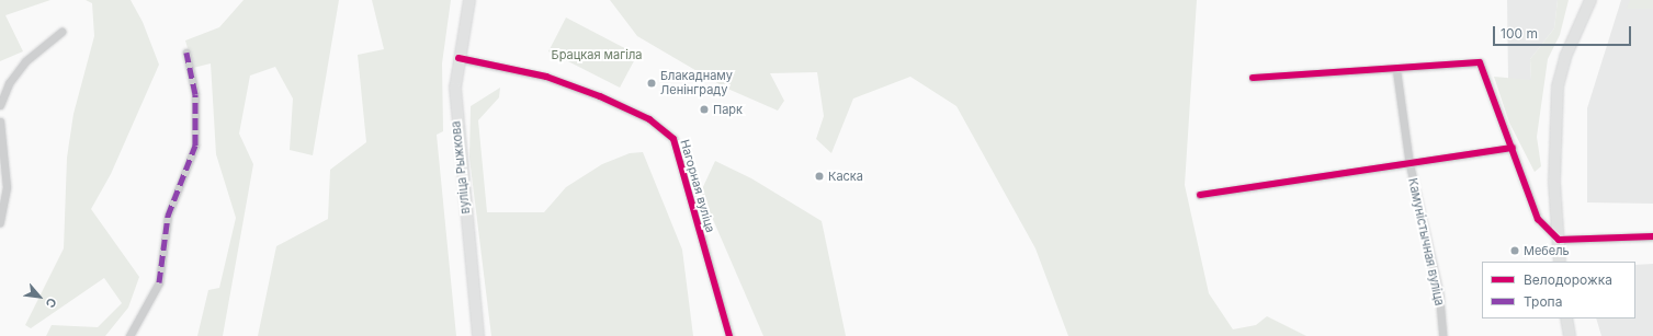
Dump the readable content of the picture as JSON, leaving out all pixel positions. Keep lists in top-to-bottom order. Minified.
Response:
{"streets":{"main road":["вуліца Рыжкова"],"street":["Нагорная вуліца","Камуністычная вуліца"]},"crossings":[["вуліца Рыжкова","Нагорная вуліца"]],"parks":["Брацкая магіла"],"places":["Блакаднаму Ленінграду","Парк","Каска","Мебель"],"legend":["Велодорожка","Тропа"],"scale_bar":"100 m","north":"bottom right"}
